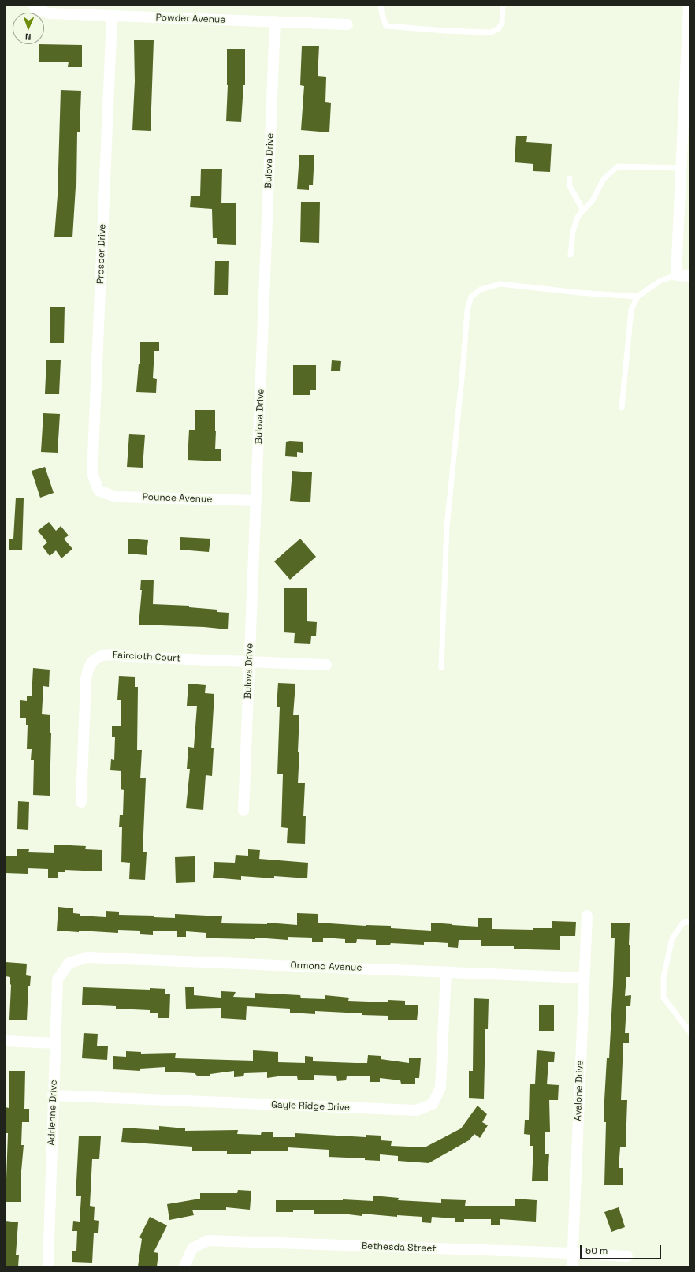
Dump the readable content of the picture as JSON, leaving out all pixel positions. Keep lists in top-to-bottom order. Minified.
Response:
{"streets":{"street":["Powder Avenue","Bulova Drive","Prosper Drive","Pounce Avenue","Faircloth Court","Ormond Avenue","Avalone Drive","Gayle Ridge Drive","Adrienne Drive","Bethesda Street"]},"crossings":[["Powder Avenue","Bulova Drive"],["Powder Avenue","Prosper Drive"],["Bulova Drive","Pounce Avenue"],["Bulova Drive","Faircloth Court"],["Prosper Drive","Pounce Avenue"],["Ormond Avenue","Avalone Drive"],["Ormond Avenue","Gayle Ridge Drive"],["Ormond Avenue","Adrienne Drive"],["Avalone Drive","Bethesda Street"],["Gayle Ridge Drive","Adrienne Drive"]],"scale_bar":"50 m","north":"bottom"}
